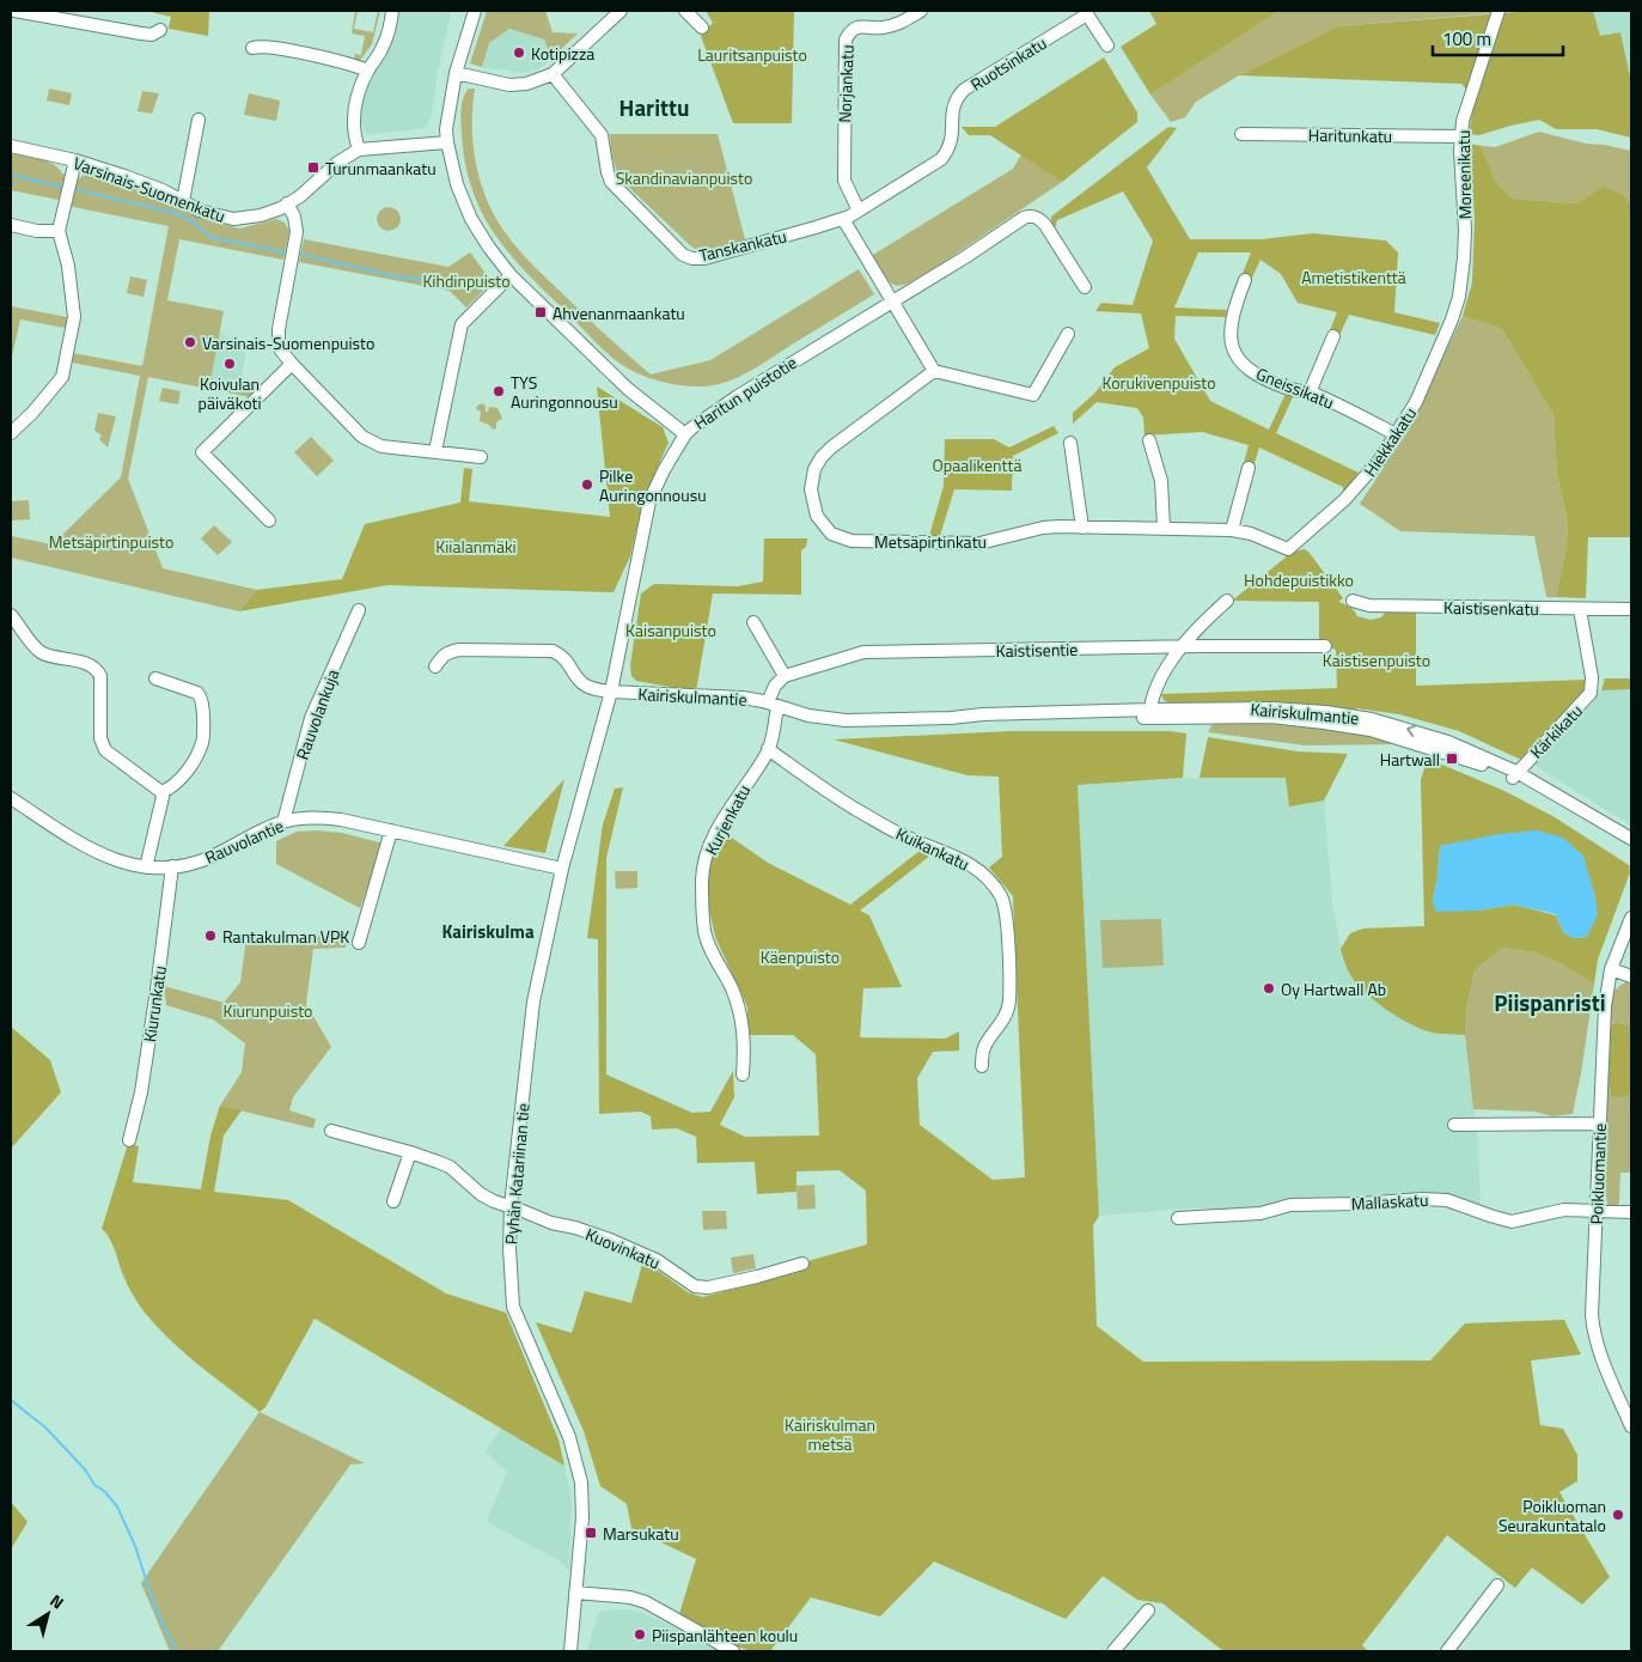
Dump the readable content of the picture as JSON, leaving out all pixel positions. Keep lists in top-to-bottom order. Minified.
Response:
{"streets":{"street":["Ruotsinkatu","Norjankatu","Haritunkatu","Moreenikatu","Varsinais-Suomenkatu","Tanskankatu","Gneissikatu","Haritun puistotie","Hiekkakatu","Metsäpirtinkatu","Kaistisenkatu","Kaistisentie","Kairiskulmantie","Rauvolankuja","Kärkikatu","Kurjenkatu","Rauvolantie","Kuikankatu","Kiurunkatu","Pyhän Katariinan tie","Poikluomantie","Mallaskatu","Kuovinkatu"]},"crossings":[["Ruotsinkatu","Norjankatu"],["Ruotsinkatu","Tanskankatu"],["Norjankatu","Tanskankatu"],["Norjankatu","Haritun puistotie"],["Norjankatu","Metsäpirtinkatu"],["Haritunkatu","Moreenikatu"],["Moreenikatu","Hiekkakatu"],["Gneissikatu","Hiekkakatu"],["Haritun puistotie","Kairiskulmantie"],["Haritun puistotie","Pyhän Katariinan tie"],["Hiekkakatu","Metsäpirtinkatu"],["Kaistisenkatu","Kärkikatu"],["Kairiskulmantie","Kärkikatu"],["Kairiskulmantie","Kurjenkatu"],["Kairiskulmantie","Pyhän Katariinan tie"],["Rauvolankuja","Rauvolantie"],["Kurjenkatu","Kuikankatu"],["Rauvolantie","Kiurunkatu"],["Rauvolantie","Pyhän Katariinan tie"],["Pyhän Katariinan tie","Kuovinkatu"],["Poikluomantie","Mallaskatu"]],"districts":["Harittu","Kairiskulma","Piispanristi"],"parks":["Lauritsanpuisto","Skandinavianpuisto","Ametistikenttä","Kihdinpuisto","Korukivenpuisto","Opaalikenttä","Metsäpirtinpuisto","Kiialanmäki","Hohdepuistikko","Kaisanpuisto","Kaistisenpuisto","Käenpuisto","Kiurunpuisto","Kairiskulman metsä"],"places":{"other":["Kotipizza","Varsinais-Suomenpuisto","Koivulan päiväkoti","TYS Auringonnousu","Pilke Auringonnousu","Rantakulman VPK","Oy Hartwall Ab","Poikluoman Seurakuntatalo","Piispanlähteen koulu"],"transit":["Turunmaankatu","Ahvenanmaankatu","Hartwall","Marsukatu"]},"scale_bar":"100 m","north":"top right"}
